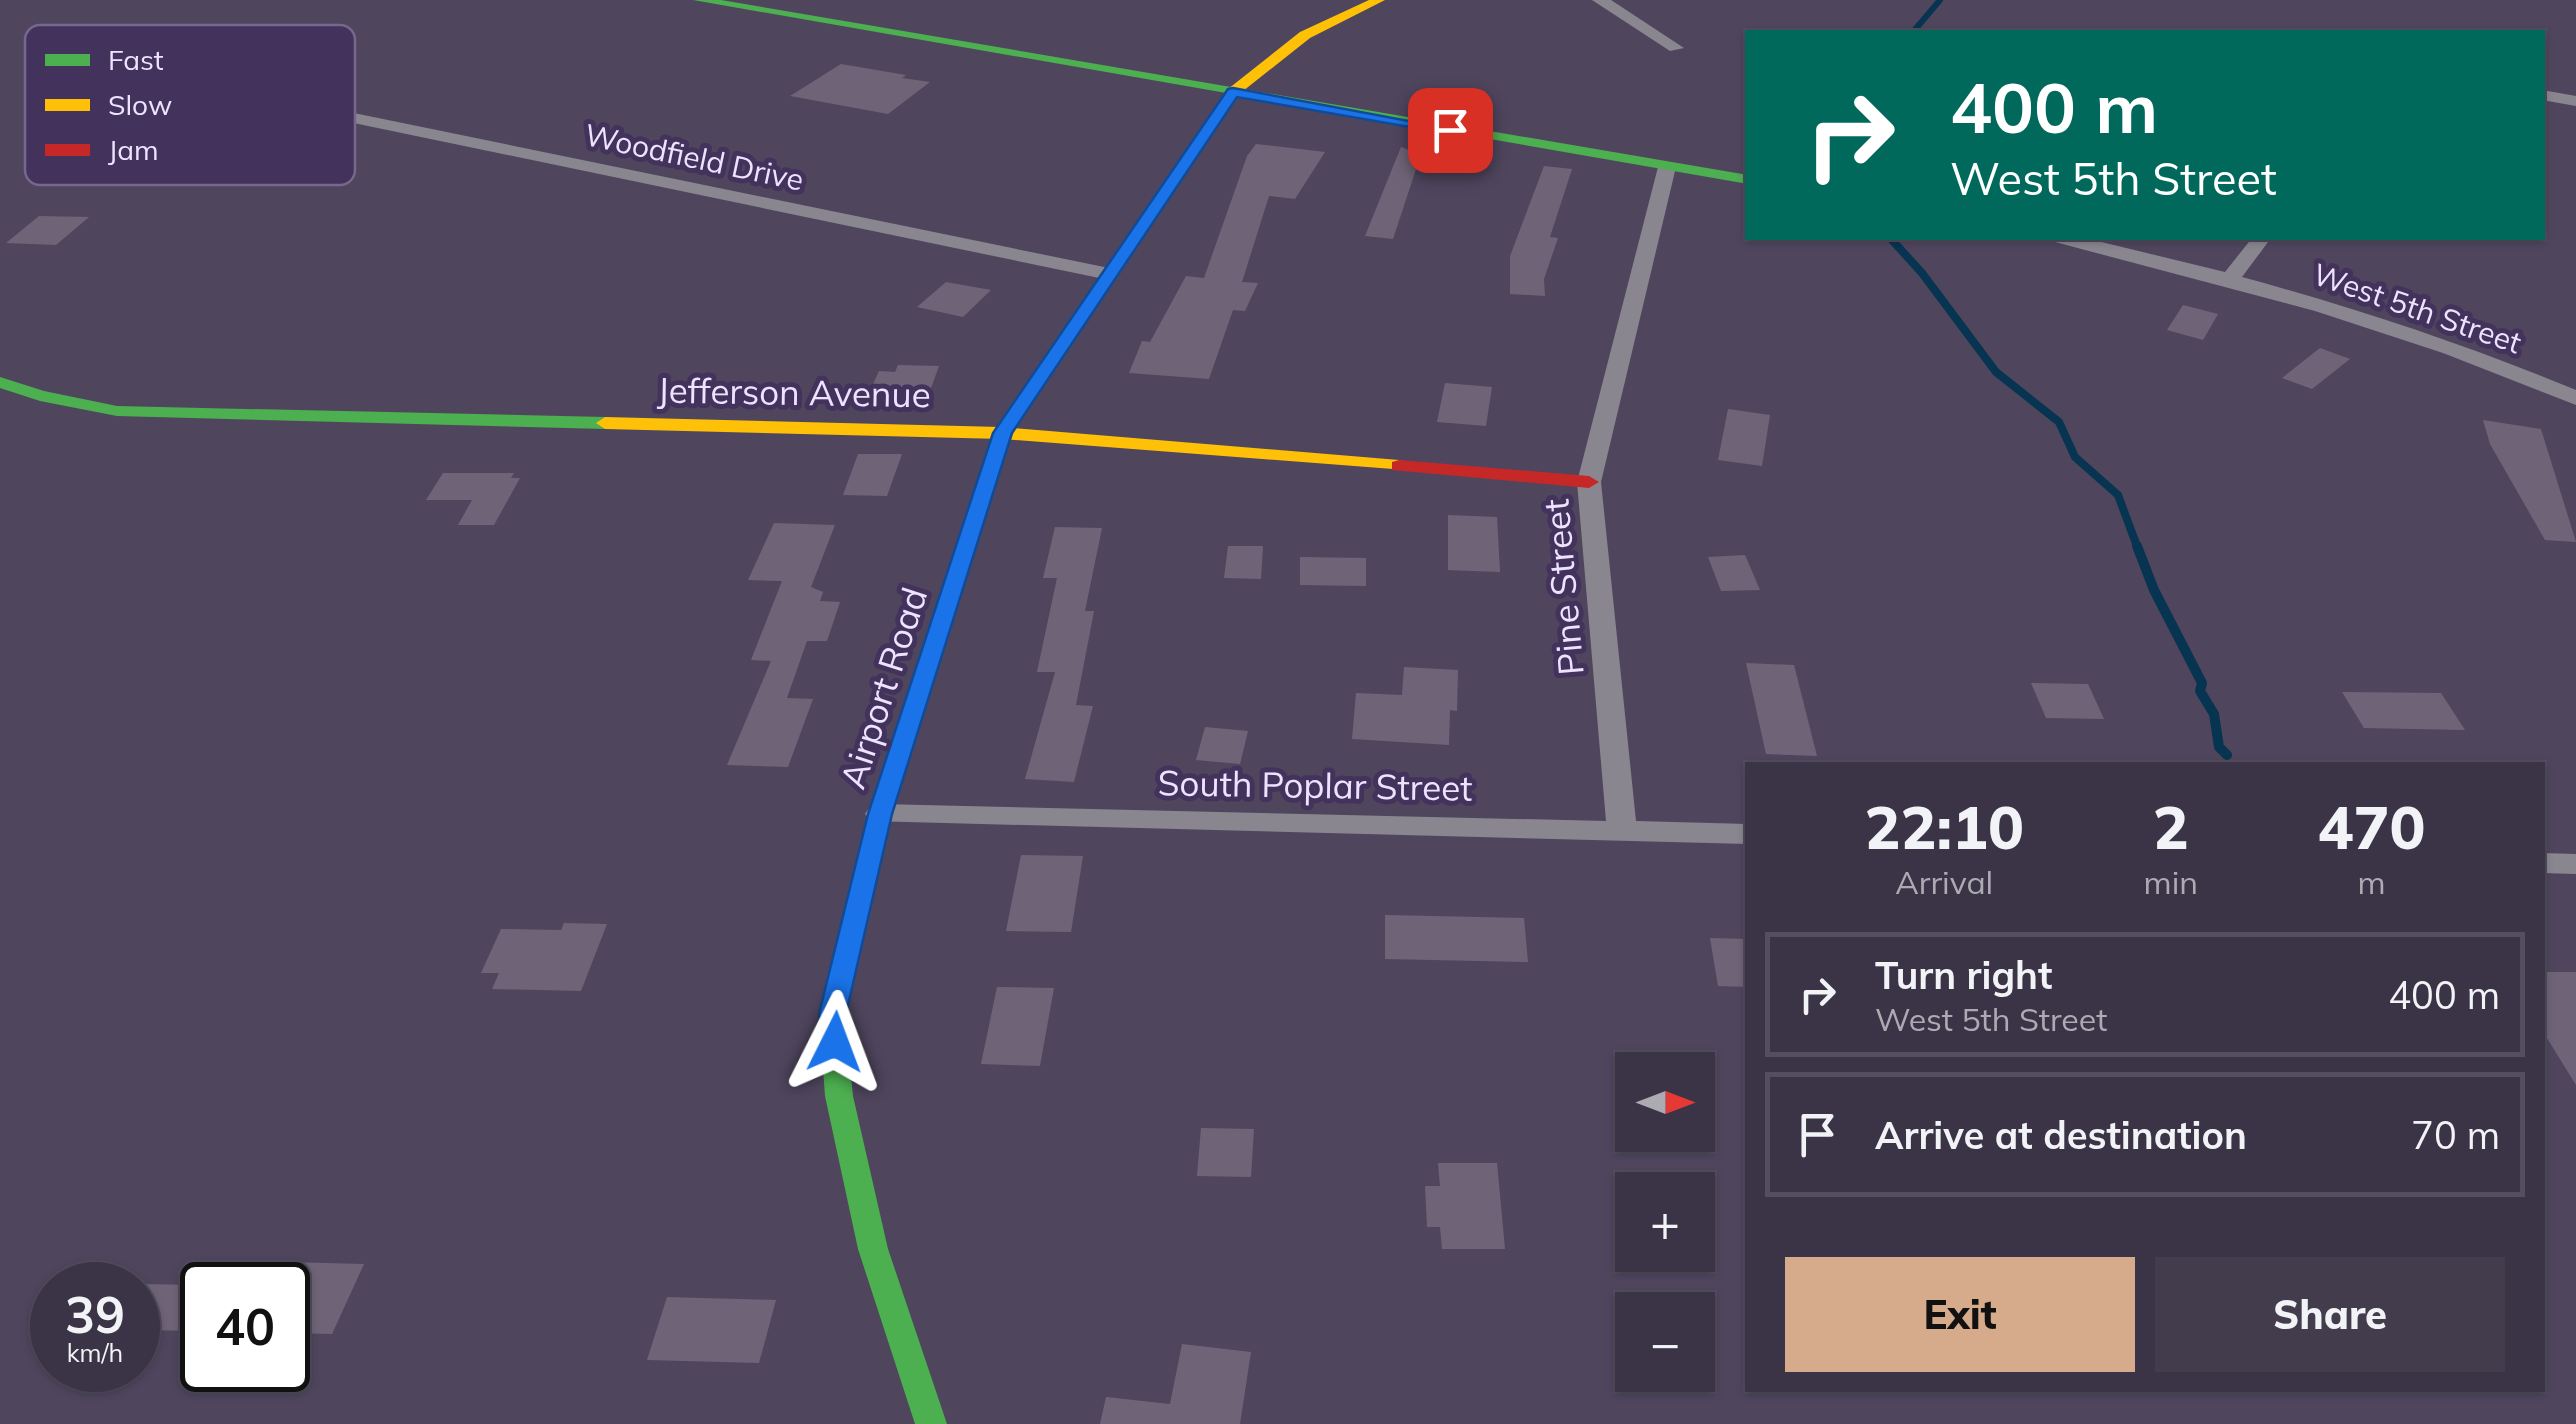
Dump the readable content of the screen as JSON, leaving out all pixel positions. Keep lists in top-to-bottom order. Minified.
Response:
{"streets":{"street":["Woodfield Drive","West 5th Street","Jefferson Avenue","Pine Street","Airport Road","South Poplar Street"]},"crossings":[["Woodfield Drive","Airport Road"],["Jefferson Avenue","Pine Street"],["Jefferson Avenue","Airport Road"],["Pine Street","South Poplar Street"],["Airport Road","South Poplar Street"]],"legend":["Fast","Slow","Jam"],"north":"right","page":{"turn":["400 m","West 5th Street"],"eta":["22:10","Arrival","2","min","470","m"],"list":[{"name":"Turn right","note":"West 5th Street","value":"400 m"},{"name":"Arrive at destination","value":"70 m"}],"map_buttons":["+","−"],"buttons":["Exit","Share"],"speed":"39 km/h","limit":"40"}}
